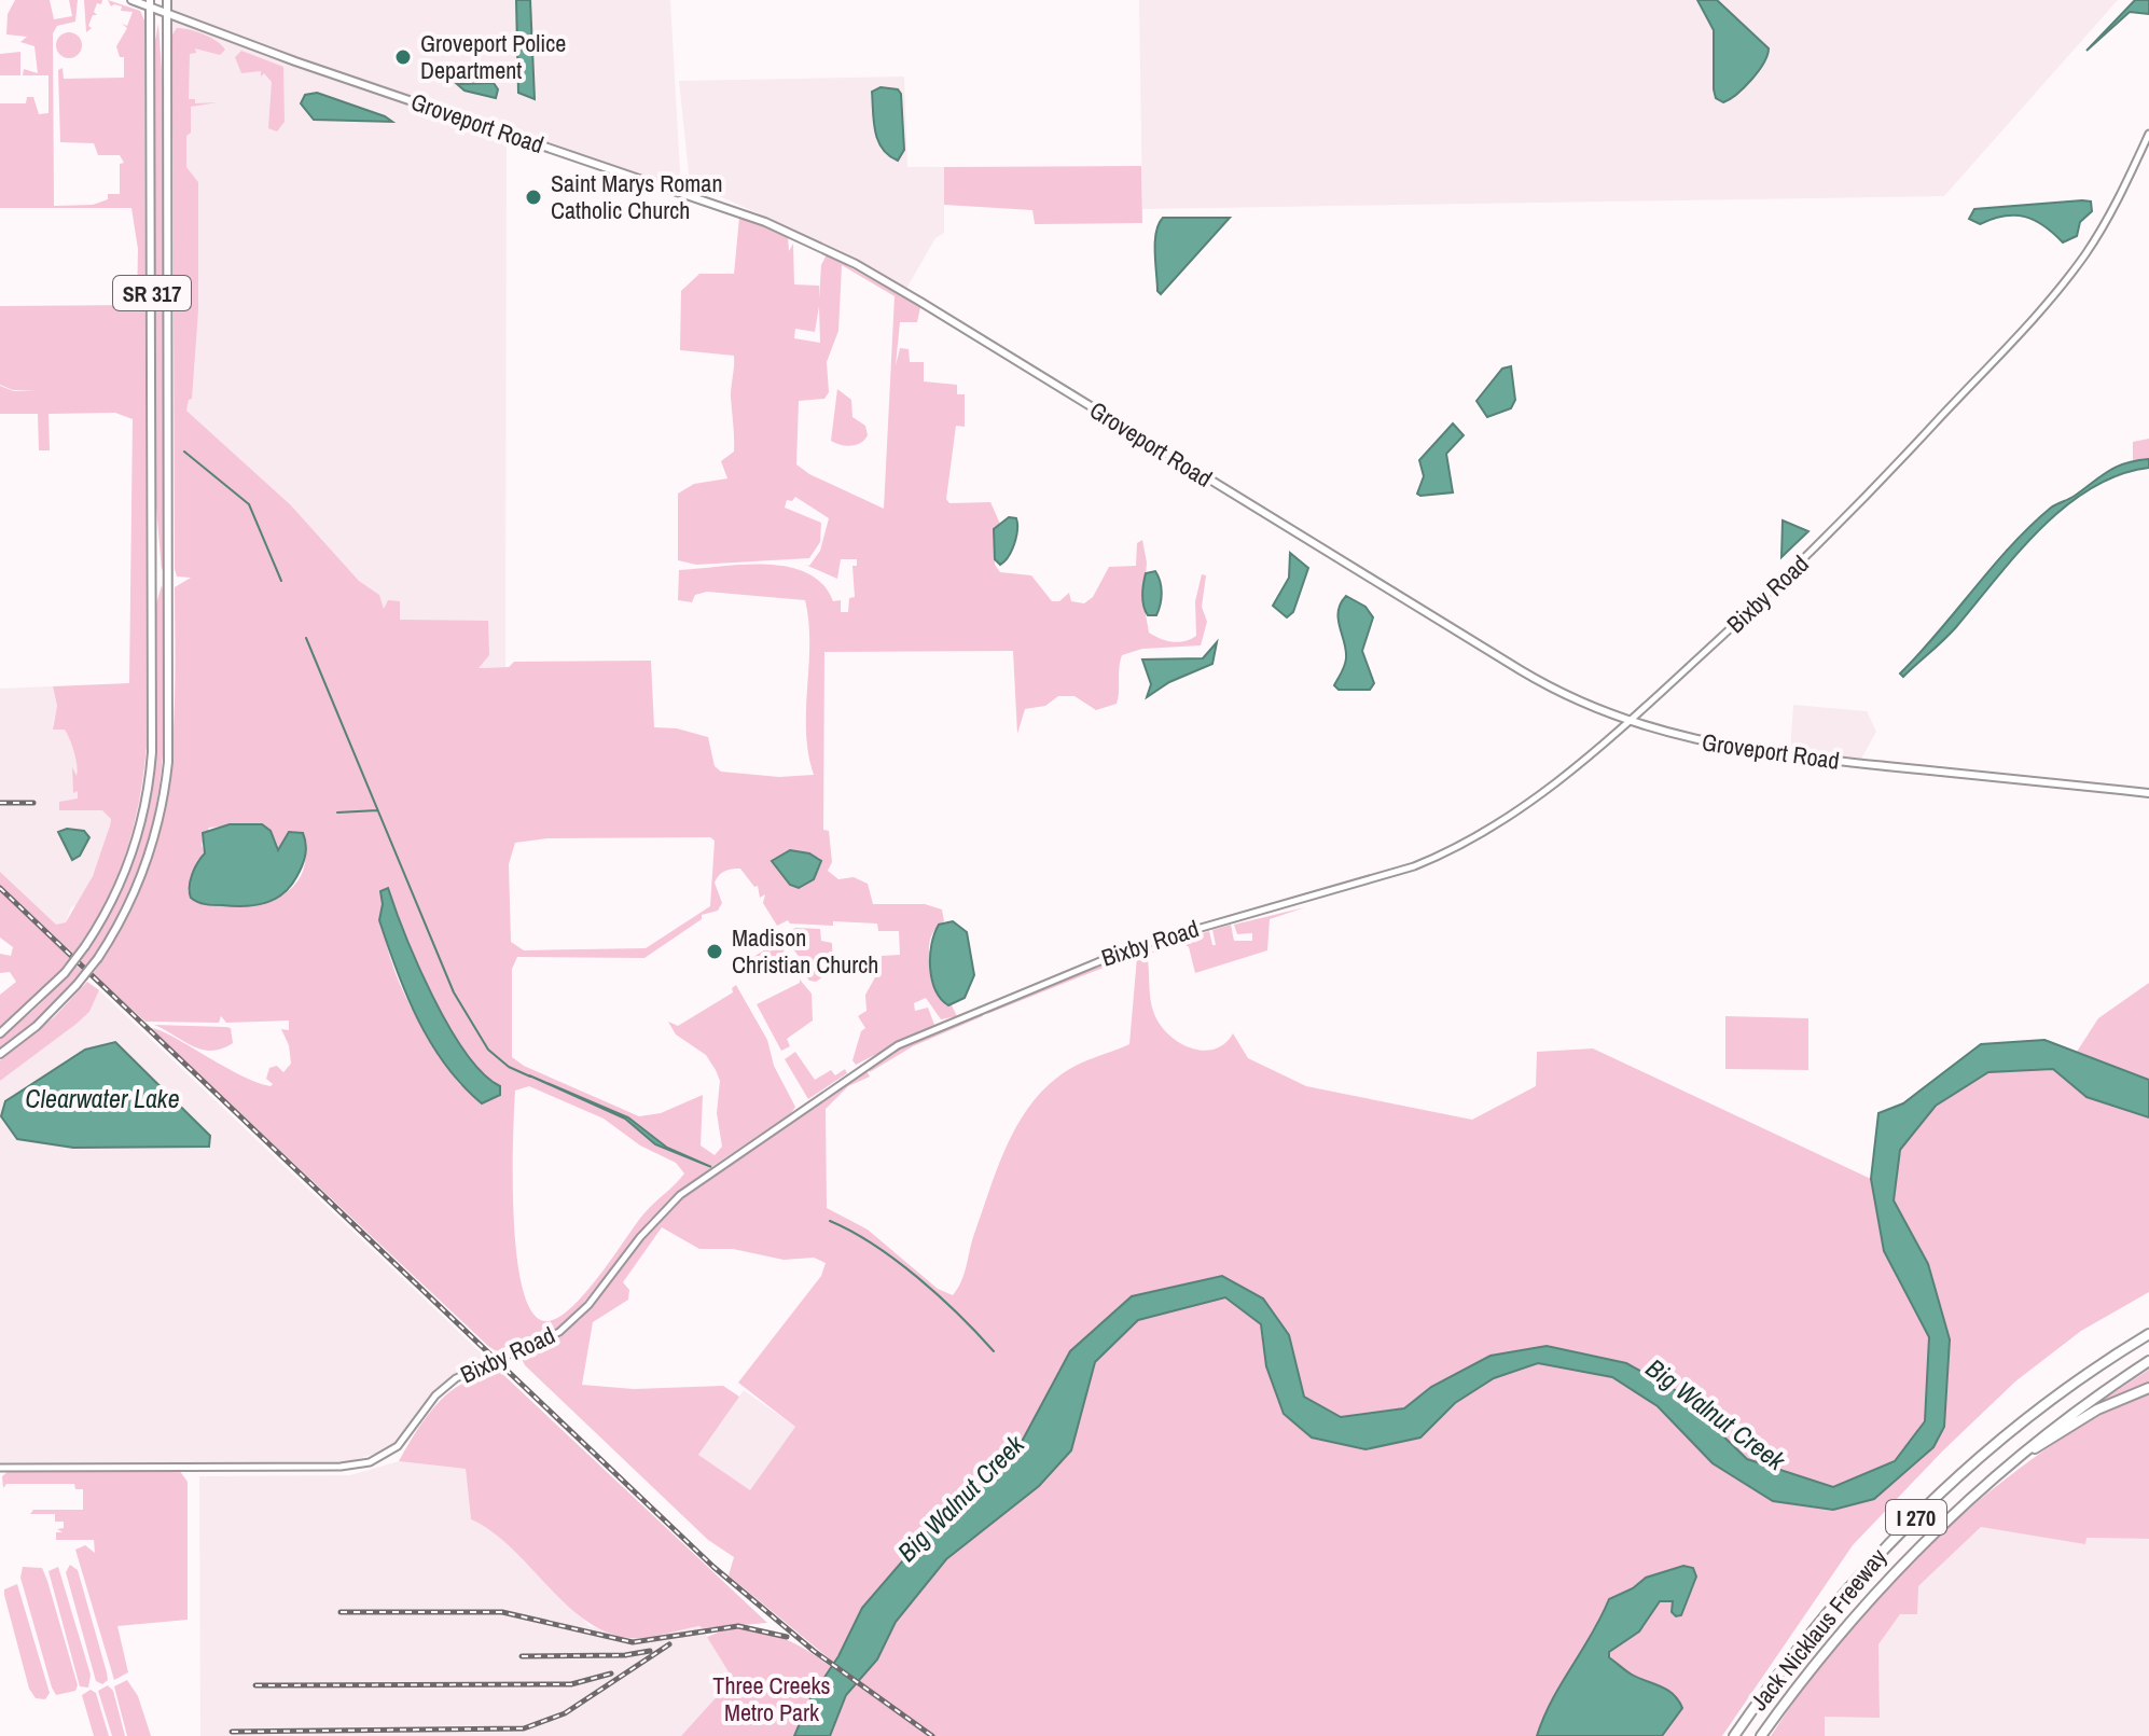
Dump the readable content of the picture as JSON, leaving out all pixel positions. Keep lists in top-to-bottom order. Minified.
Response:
{"streets":{"highway":["I 270","Jack Nicklaus Freeway"],"main road":["Groveport Road","SR 317"],"street":["Bixby Road"]},"crossings":[["Groveport Road","SR 317"],["Groveport Road","Bixby Road"]],"water":["Clearwater Lake","Big Walnut Creek"],"parks":["Three Creeks Metro Park"],"places":["Groveport Police Department","Saint Marys Roman Catholic Church","Madison Christian Church"]}
